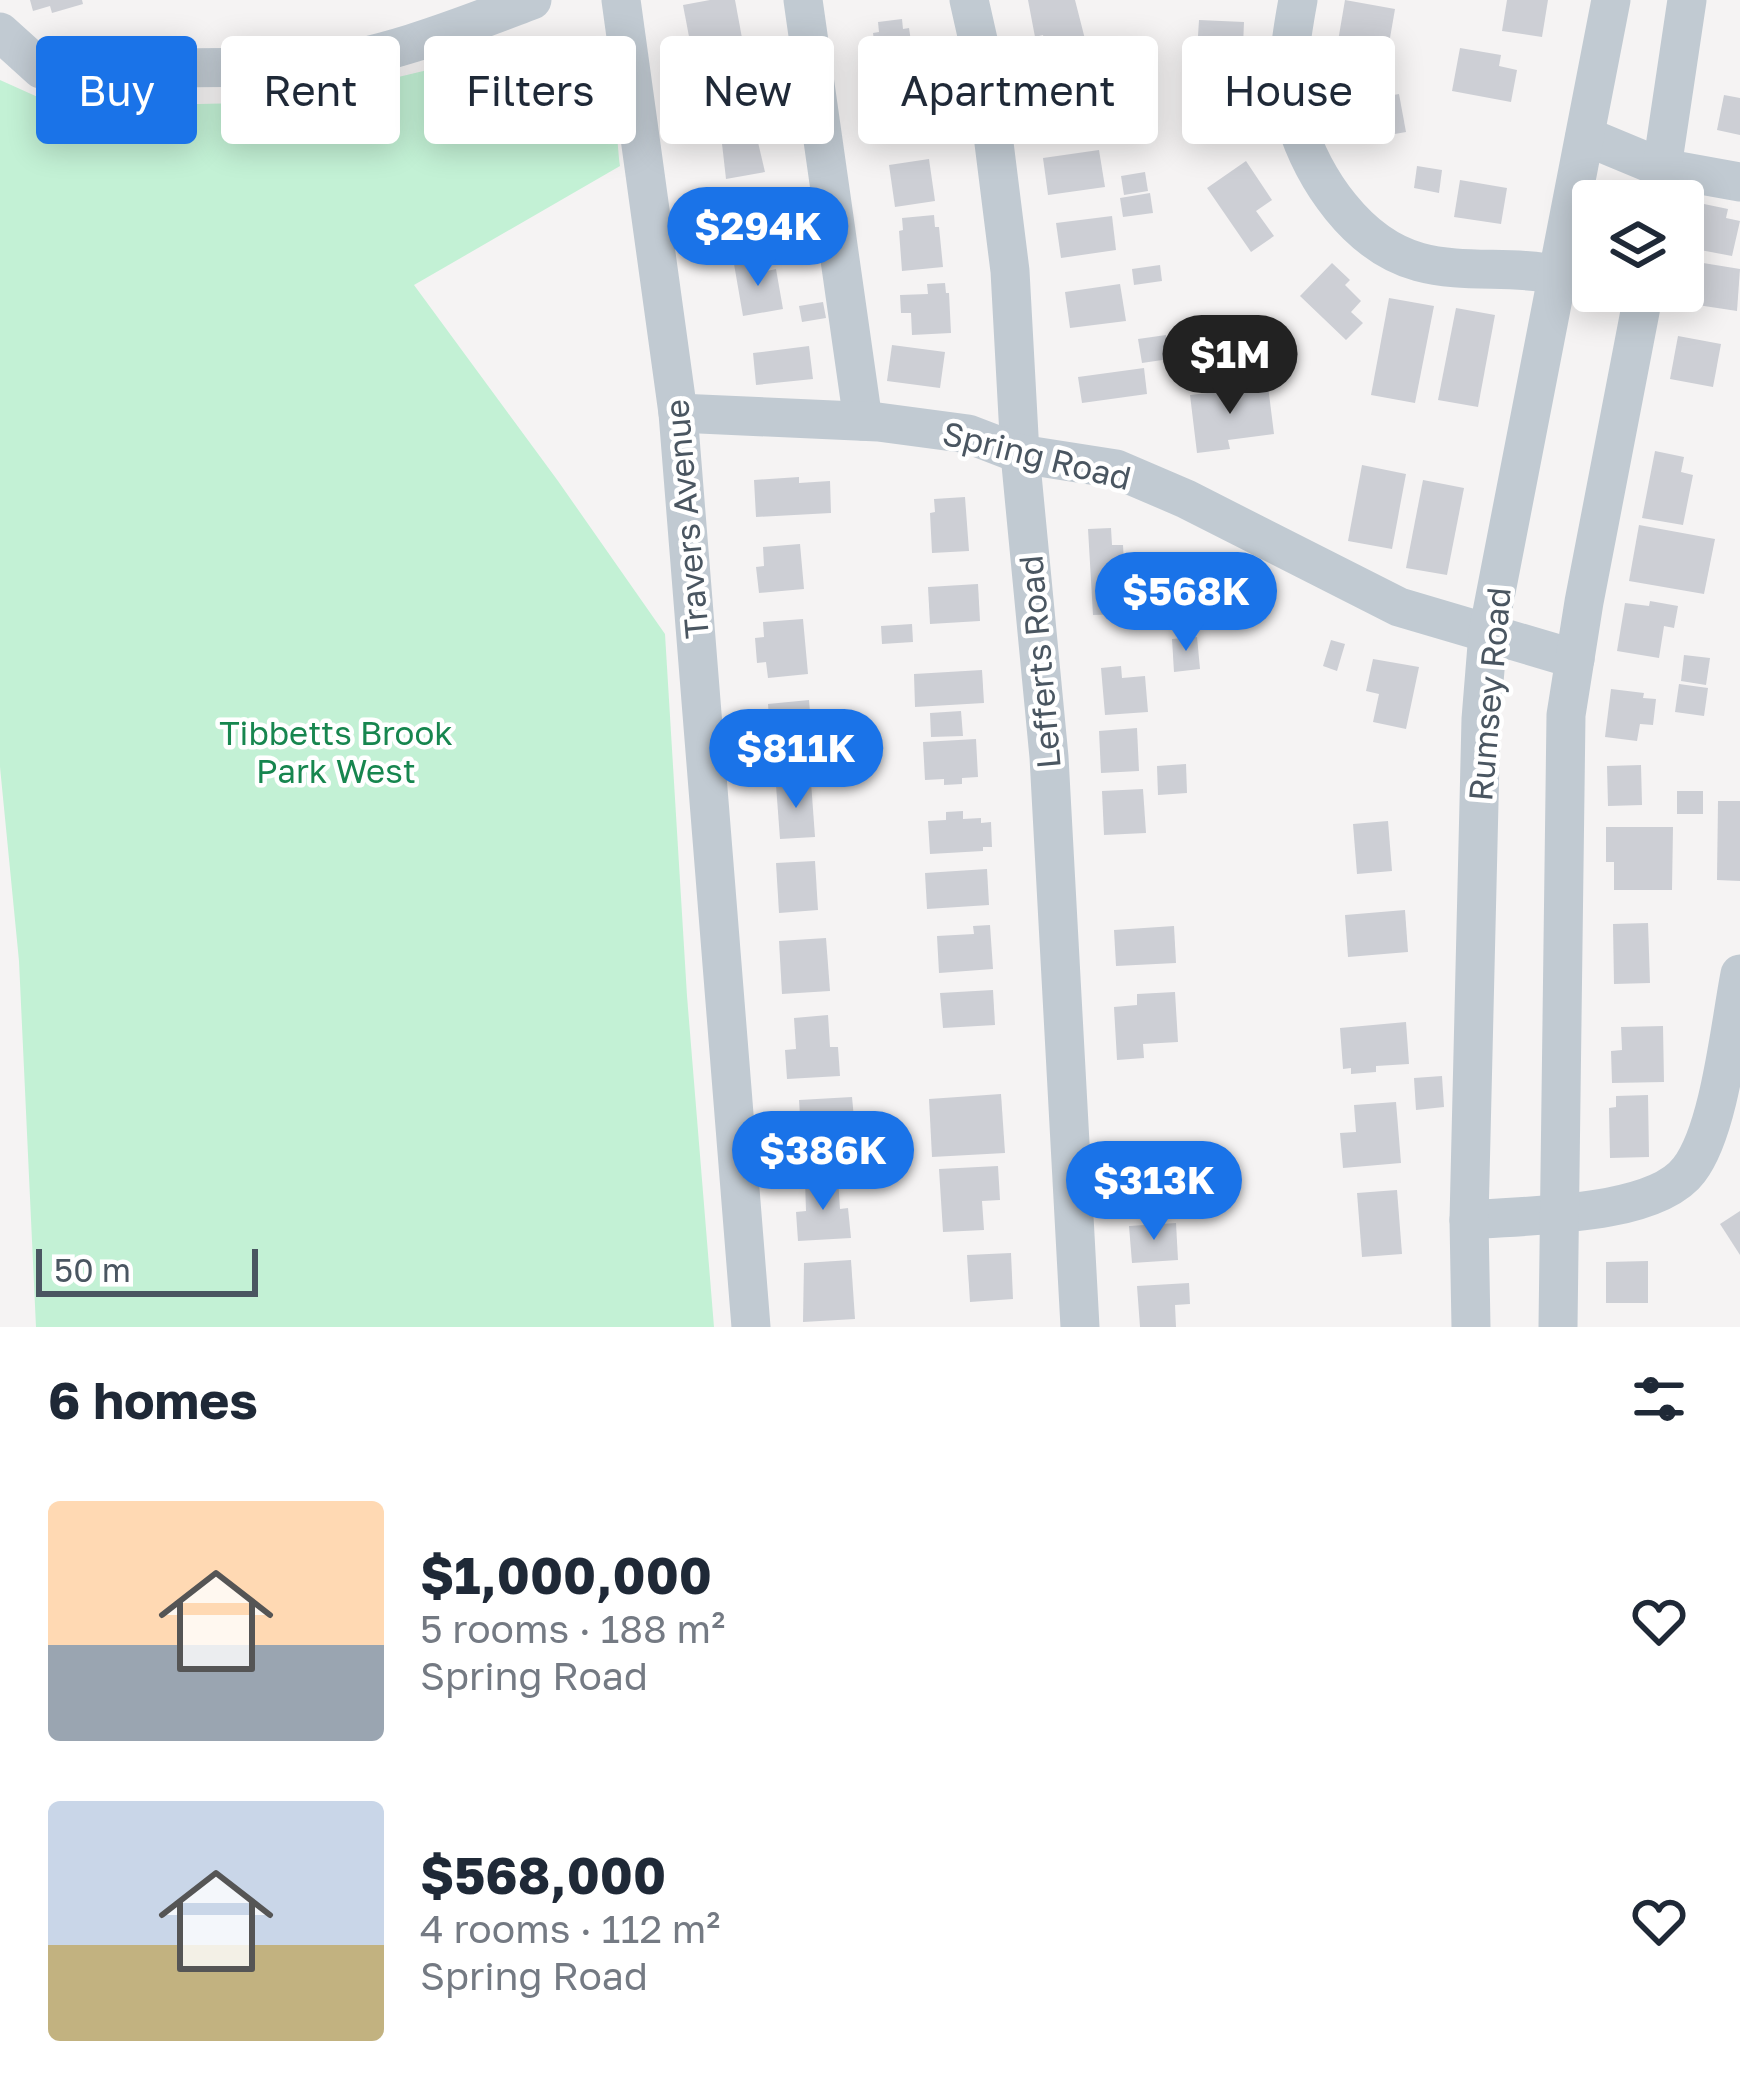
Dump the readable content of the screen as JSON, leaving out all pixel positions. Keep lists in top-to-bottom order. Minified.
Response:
{"streets":{"street":["Spring Road","Travers Avenue","Lefferts Road","Rumsey Road"]},"crossings":[["Spring Road","Travers Avenue"],["Spring Road","Lefferts Road"],["Spring Road","Rumsey Road"]],"parks":["Tibbetts Brook Park West"],"scale_bar":"50 m","page":{"chip":["Buy","Rent","Filters","New","Apartment","House"],"price":["$294K","$1M","$568K","$811K","$386K","$313K"],"scale":"50 m","heading":"6 homes","list":[{"name":"$1,000,000","note":"5 rooms · 188 m² · Spring Road"},{"name":"$568,000","note":"4 rooms · 112 m² · Spring Road"}]}}
